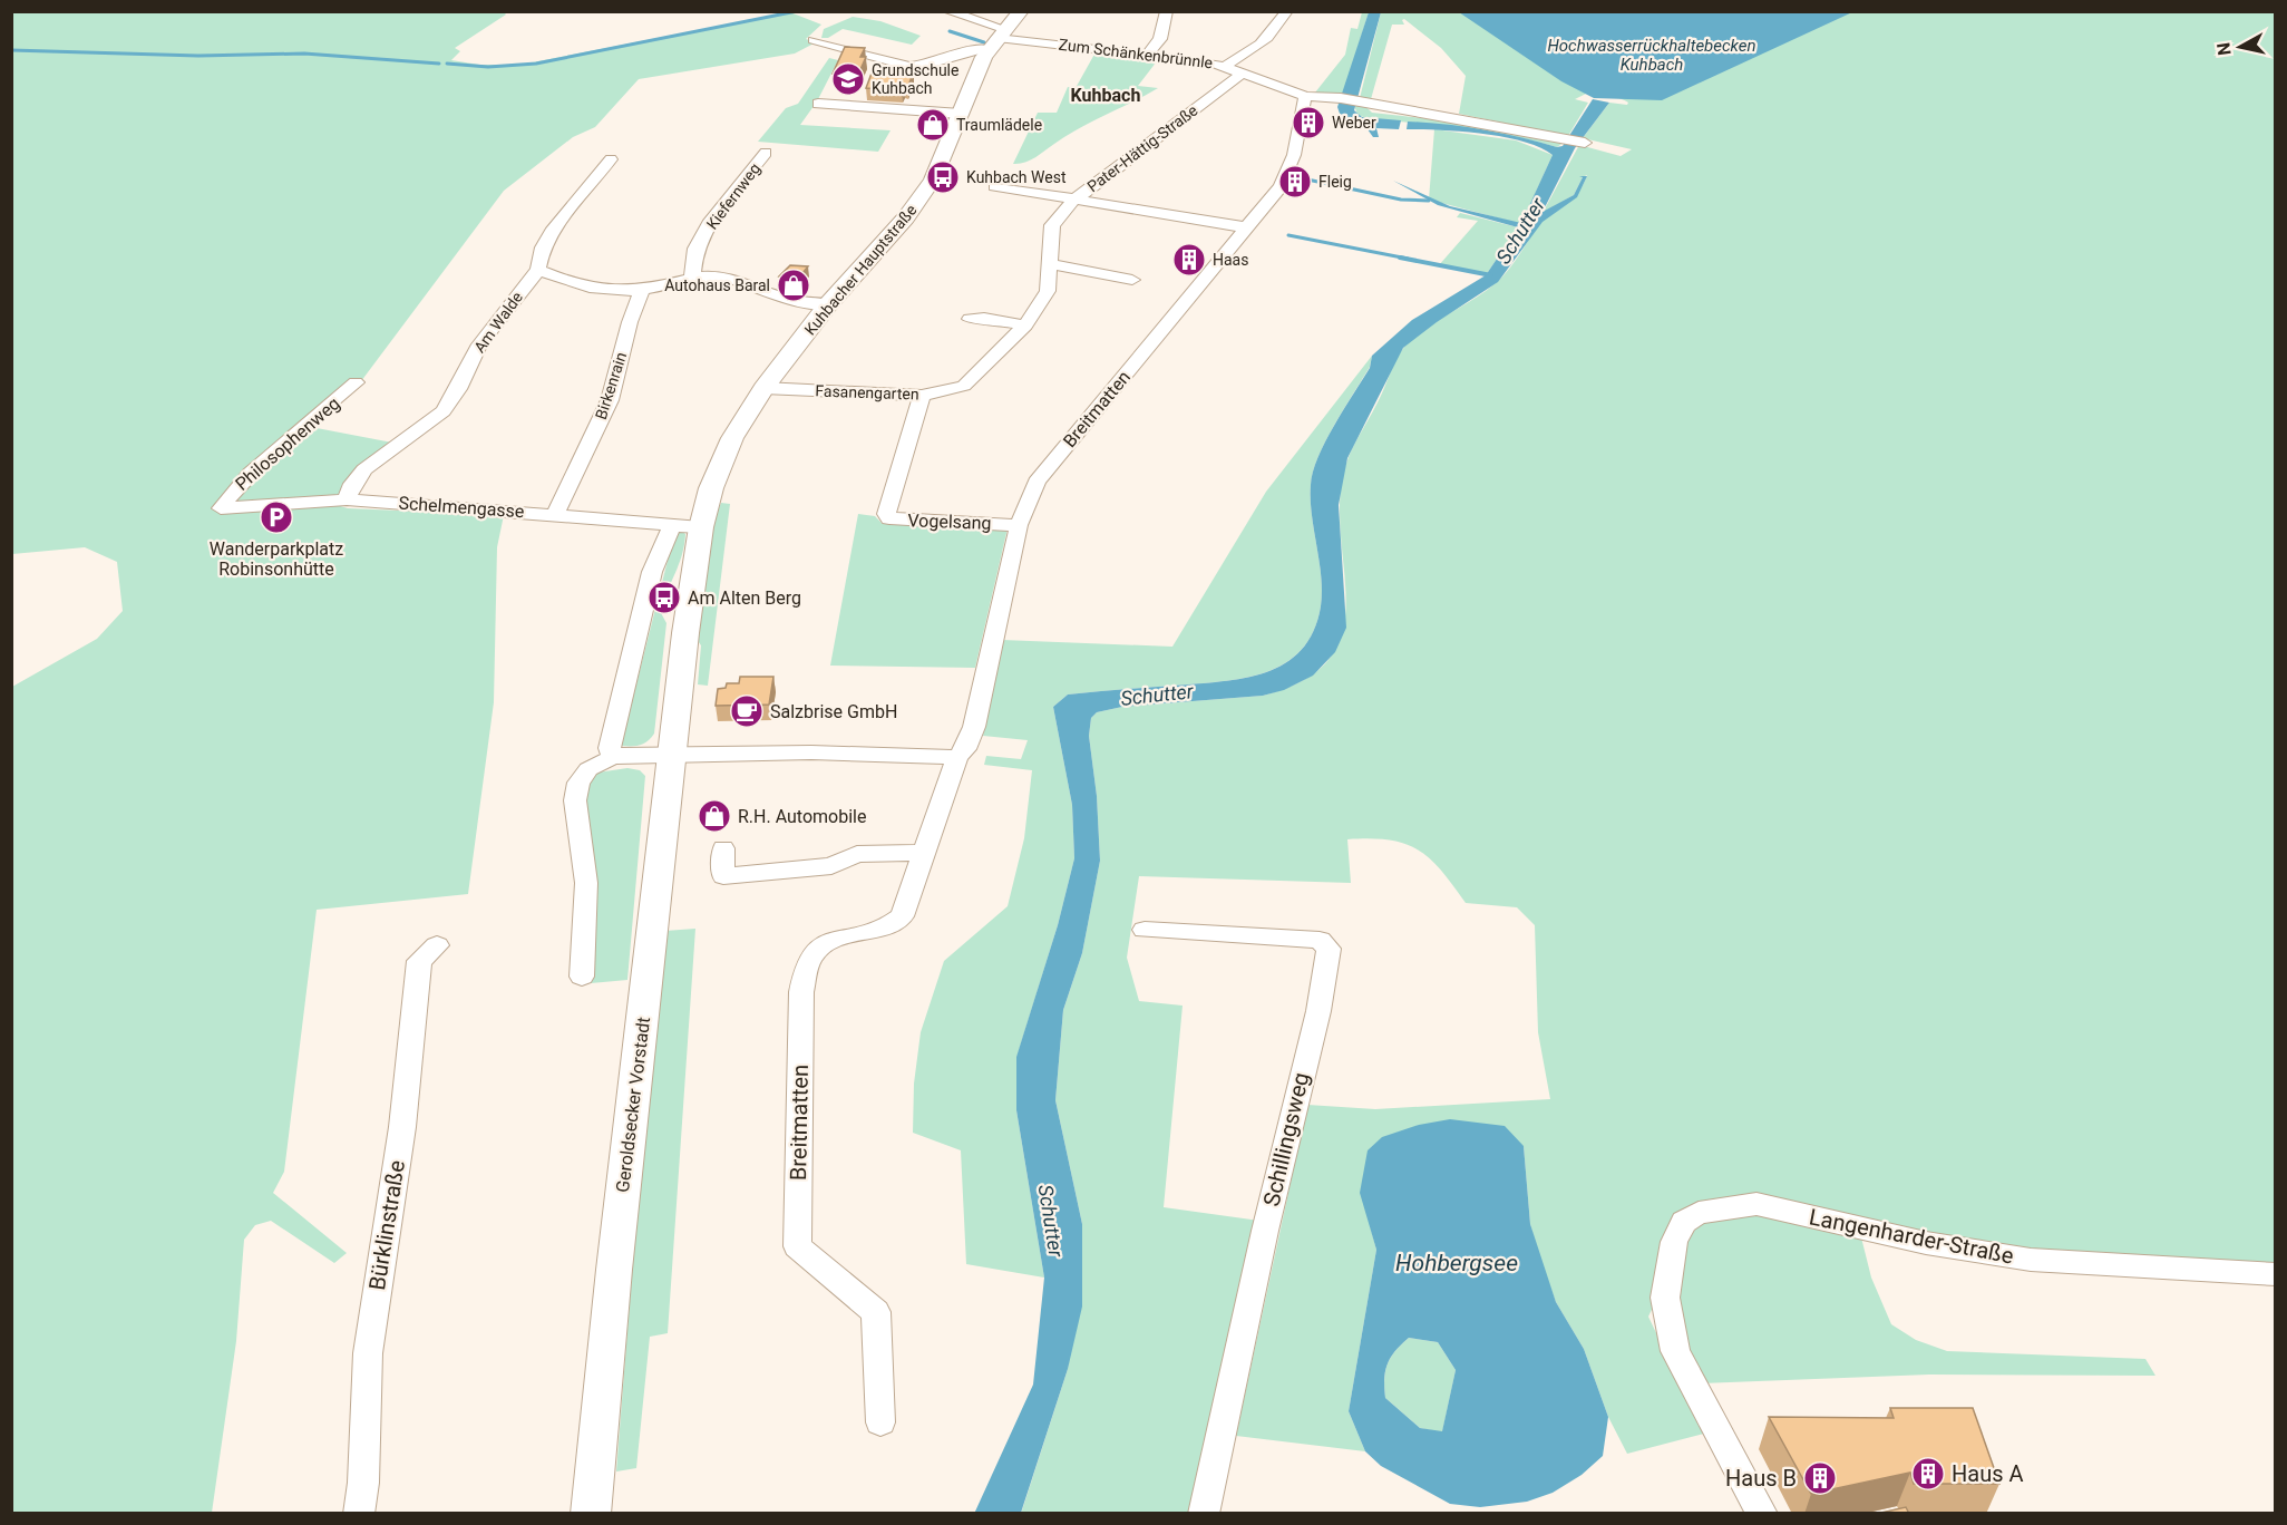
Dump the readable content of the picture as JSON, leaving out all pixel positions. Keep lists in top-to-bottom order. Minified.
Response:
{"streets":{"main road":["Kuhbacher Hauptstraße","Geroldsecker Vorstadt"],"street":["Zum Schänkenbrünnle","Pater-Hättig-Straße","Kiefernweg","Am Walde","Birkenrain","Fasanengarten","Breitmatten","Philosophenweg","Schelmengasse","Vogelsang","Schillingsweg","Bürklinstraße","Langenharder-Straße"]},"crossings":[["Zum Schänkenbrünnle","Pater-Hättig-Straße"],["Zum Schänkenbrünnle","Kuhbacher Hauptstraße"],["Zum Schänkenbrünnle","Breitmatten"],["Pater-Hättig-Straße","Fasanengarten"],["Kuhbacher Hauptstraße","Fasanengarten"],["Kuhbacher Hauptstraße","Schelmengasse"],["Kuhbacher Hauptstraße","Geroldsecker Vorstadt"],["Am Walde","Schelmengasse"],["Birkenrain","Schelmengasse"],["Fasanengarten","Vogelsang"],["Breitmatten","Vogelsang"],["Philosophenweg","Schelmengasse"],["Schelmengasse","Geroldsecker Vorstadt"]],"districts":["Kuhbach"],"water":["Hochwasserrückhaltebecken Kuhbach","Schutter","Hohbergsee"],"places":{"school or university":["Grundschule Kuhbach"],"building":["Weber","Fleig","Haas","Haus A","Haus B"],"shop":["Traumlädele","Autohaus Baral","R.H. Automobile"],"bus stop":["Kuhbach West","Am Alten Berg"],"parking":["Wanderparkplatz Robinsonhütte"],"cafe":["Salzbrise GmbH"]},"north":"left"}
